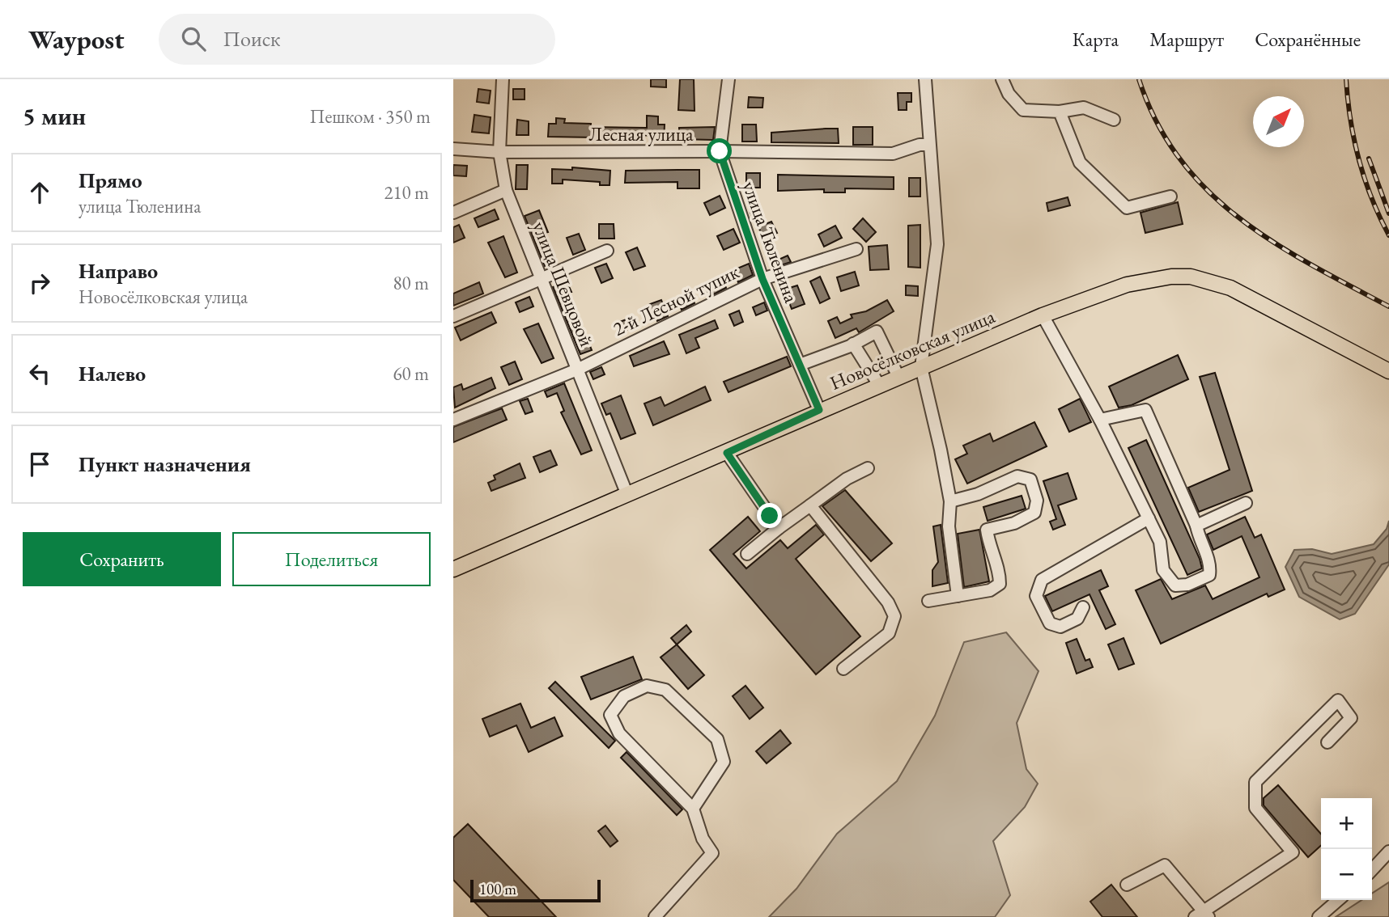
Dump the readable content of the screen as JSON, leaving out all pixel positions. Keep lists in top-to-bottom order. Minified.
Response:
{"streets":{"main road":["Новосёлковская улица"],"street":["Лесная улица","улица Тюленина","улица Шевцовой","2-й Лесной тупик"]},"crossings":[["Лесная улица","улица Тюленина"],["Лесная улица","улица Шевцовой"],["улица Тюленина","2-й Лесной тупик"],["улица Тюленина","Новосёлковская улица"],["улица Шевцовой","2-й Лесной тупик"],["улица Шевцовой","Новосёлковская улица"]],"scale_bar":"100 m","north":"top right","page":{"header":"Waypost","search":"Поиск","nav":["Карта","Маршрут","Сохранённые"],"heading":["5 мин","Пешком · 350 m"],"list":[["Прямо","улица Тюленина","210 m"],["Направо","Новосёлковская улица","80 m"],["Налево","60 m"],"Пункт назначения"],"buttons":["Сохранить","Поделиться"],"map_buttons":["+","−"],"scale":"100 m"}}
